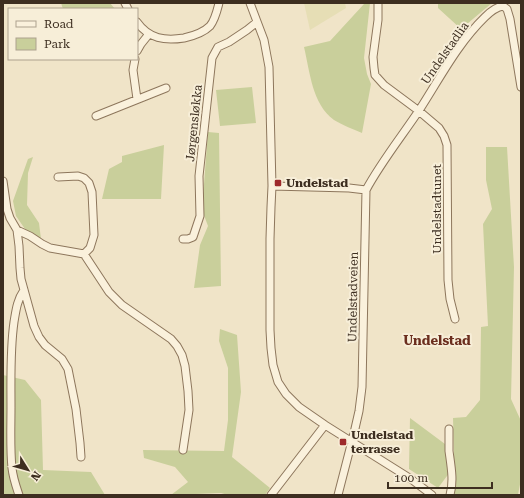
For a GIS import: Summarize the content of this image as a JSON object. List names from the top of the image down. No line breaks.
{"streets":{"street":["Undelstadlia","Jørgensløkka","Undelstadtunet","Undelstadveien"]},"crossings":[["Undelstadlia","Undelstadtunet"],["Undelstadlia","Undelstadveien"]],"districts":["Undelstad"],"places":{"transit":["Undelstad","Undelstad terrasse"]},"legend":["Road","Park"],"scale_bar":"100 m","north":"bottom right"}
